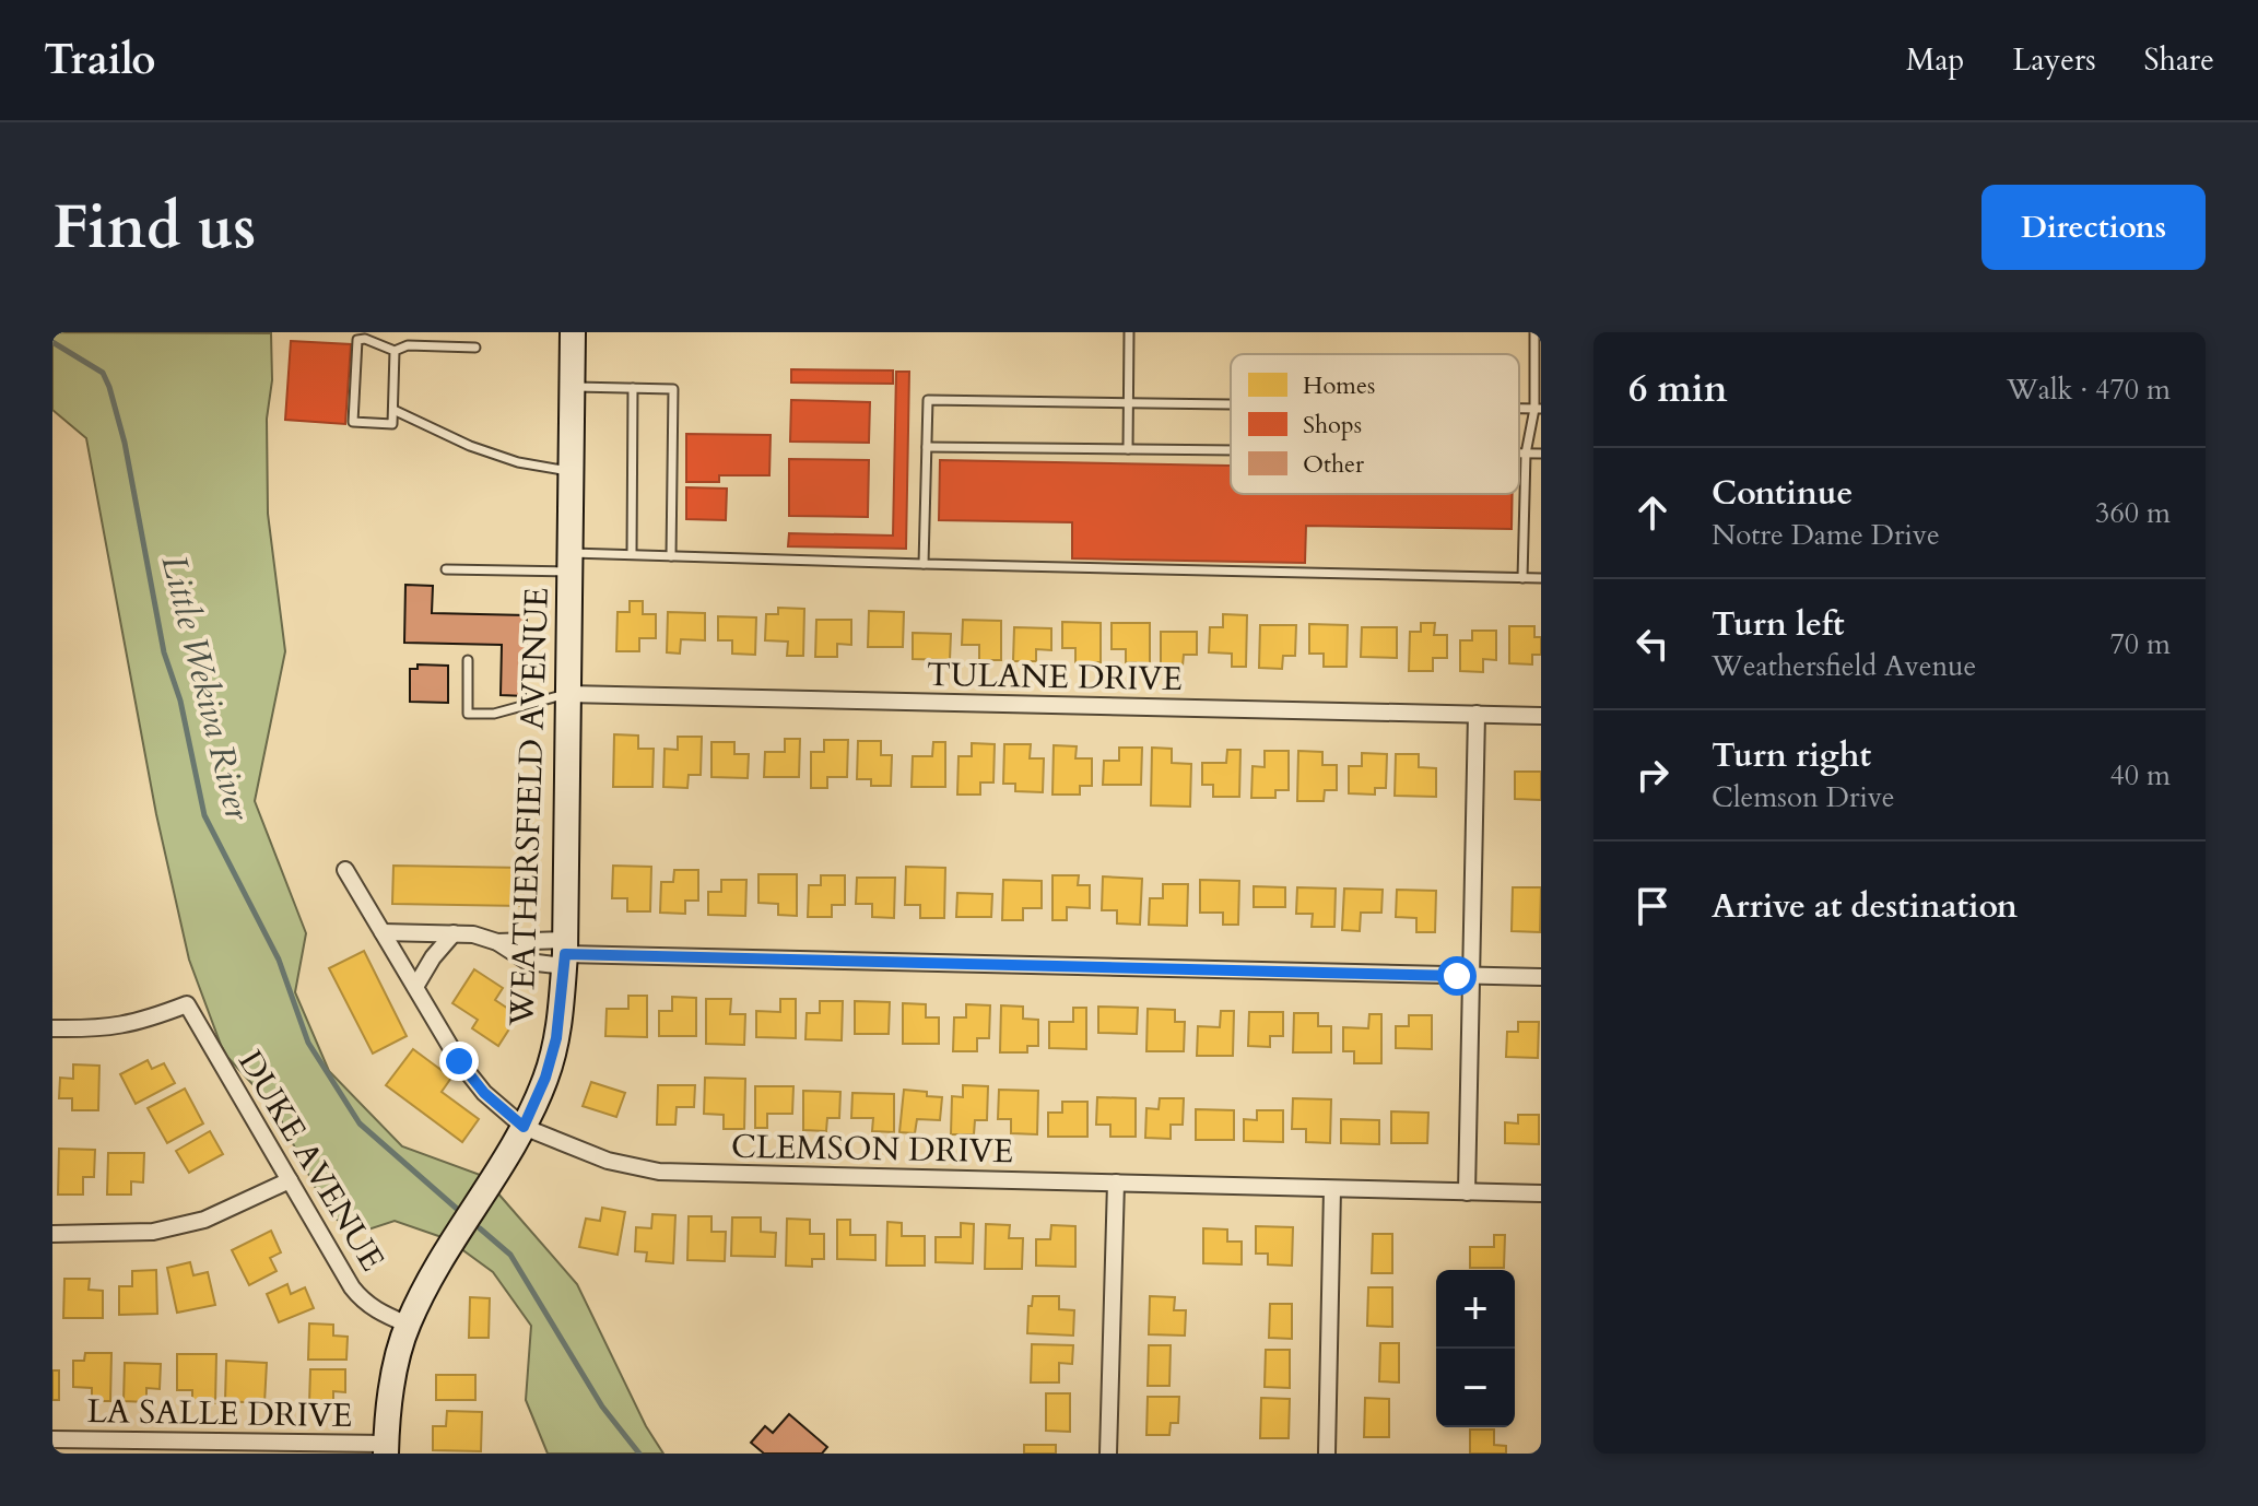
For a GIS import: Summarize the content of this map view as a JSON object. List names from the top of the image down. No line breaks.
{"streets":{"street":["TULANE DRIVE","WEATHERSFIELD AVENUE","CLEMSON DRIVE","DUKE AVENUE","LA SALLE DRIVE"]},"crossings":[["TULANE DRIVE","WEATHERSFIELD AVENUE"],["WEATHERSFIELD AVENUE","CLEMSON DRIVE"],["WEATHERSFIELD AVENUE","DUKE AVENUE"],["WEATHERSFIELD AVENUE","LA SALLE DRIVE"]],"water":["Little Wekiva River"],"legend":["Homes","Shops","Other"],"page":{"header":"Trailo","nav":["Map","Layers","Share"],"buttons":"Directions","title":"Find us","heading":["6 min","Walk · 470 m"],"list":[["Continue","Notre Dame Drive","360 m"],["Turn left","Weathersfield Avenue","70 m"],["Turn right","Clemson Drive","40 m"],"Arrive at destination"],"map_buttons":["+","−"]}}
